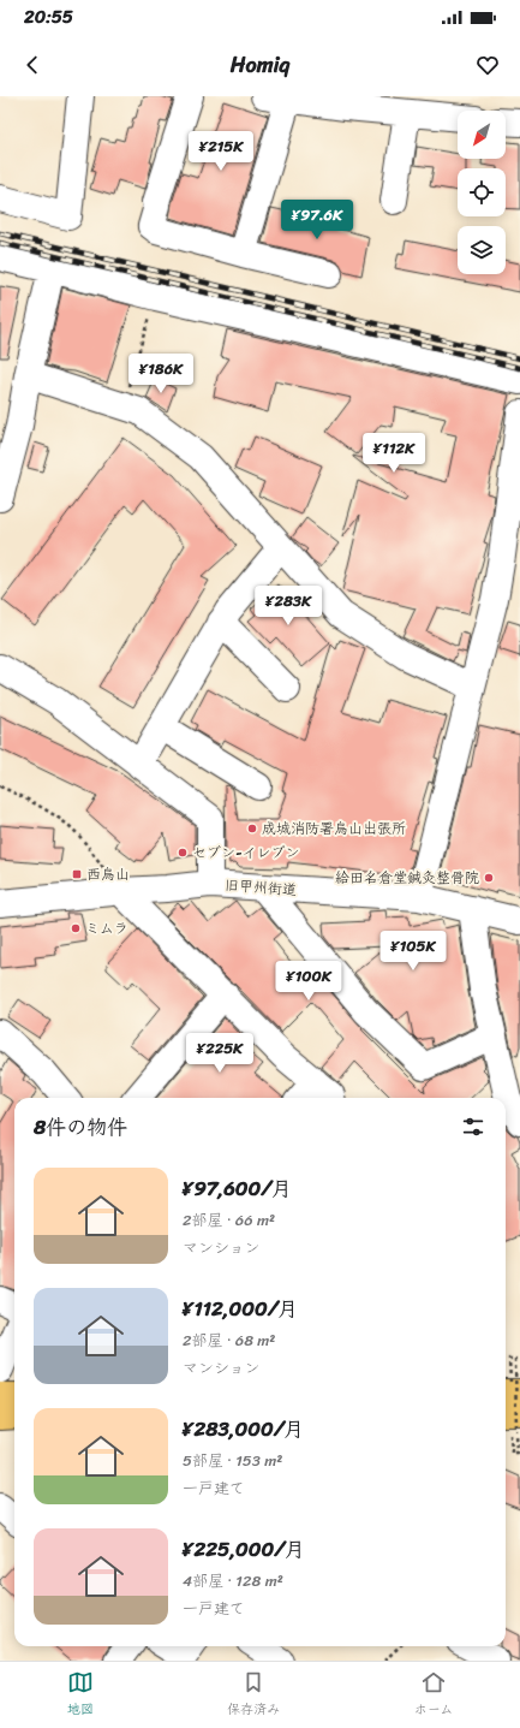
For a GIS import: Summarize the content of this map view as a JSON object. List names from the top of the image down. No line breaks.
{"streets":{"street":["旧甲州街道"]},"places":{"other":["成城消防署烏山出張所","セブン-イレブン","給田名倉堂鍼灸整骨院","ミムラ"],"transit":["西烏山"]},"north":"bottom left","page":{"status":"20:55","header":"Homiq","price":["¥215K","¥97.6K","¥186K","¥112K","¥283K","¥105K","¥100K","¥225K"],"heading":"8件の物件","list":[{"name":"¥97,600/月","note":"2部屋 · 66 m² · マンション"},{"name":"¥112,000/月","note":"2部屋 · 68 m² · マンション"},{"name":"¥283,000/月","note":"5部屋 · 153 m² · 一戸建て"},{"name":"¥225,000/月","note":"4部屋 · 128 m² · 一戸建て"}],"tabs":["地図","保存済み","ホーム"]}}
